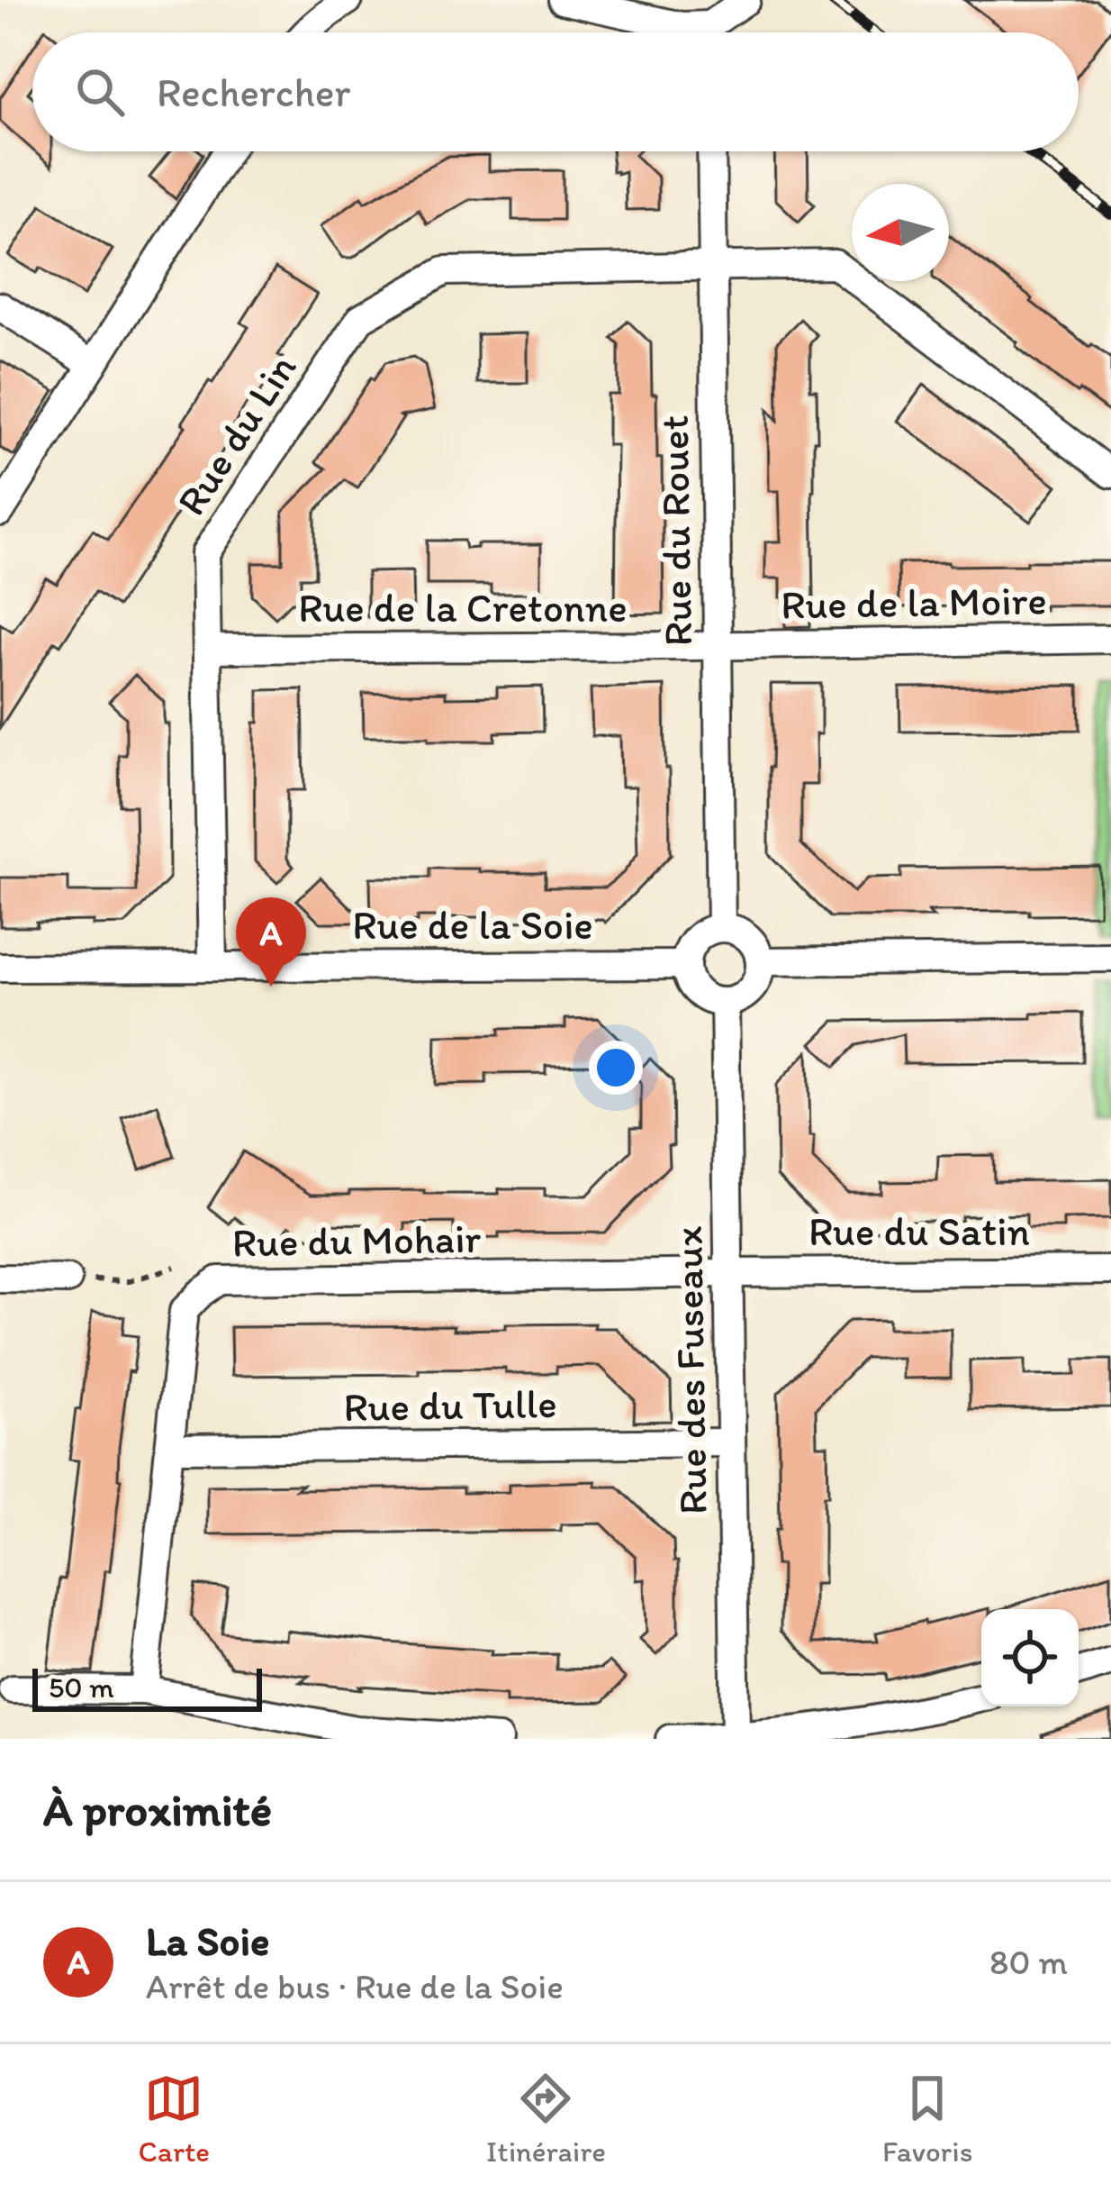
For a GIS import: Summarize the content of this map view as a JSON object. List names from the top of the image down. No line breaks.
{"streets":{"street":["Rue du Lin","Rue du Rouet","Rue de la Moire","Rue de la Cretonne","Rue de la Soie","Rue du Satin","Rue du Mohair","Rue des Fuseaux","Rue du Tulle"]},"crossings":[["Rue du Lin","Rue du Rouet"],["Rue du Lin","Rue de la Cretonne"],["Rue du Lin","Rue de la Soie"],["Rue du Rouet","Rue de la Moire"],["Rue du Rouet","Rue de la Cretonne"],["Rue du Rouet","Rue de la Soie"],["Rue du Rouet","Rue des Fuseaux"],["Rue de la Moire","Rue de la Cretonne"],["Rue de la Soie","Rue des Fuseaux"],["Rue du Satin","Rue du Mohair"],["Rue du Satin","Rue des Fuseaux"],["Rue du Mohair","Rue des Fuseaux"],["Rue du Mohair","Rue du Tulle"],["Rue des Fuseaux","Rue du Tulle"]],"scale_bar":"50 m","north":"left","page":{"search":"Rechercher","pins":"A","scale":"50 m","heading":"À proximité","list":[{"mark":"A","name":"La Soie","note":"Arrêt de bus · Rue de la Soie","value":"80 m"}],"nav":["Carte","Itinéraire","Favoris"]}}
